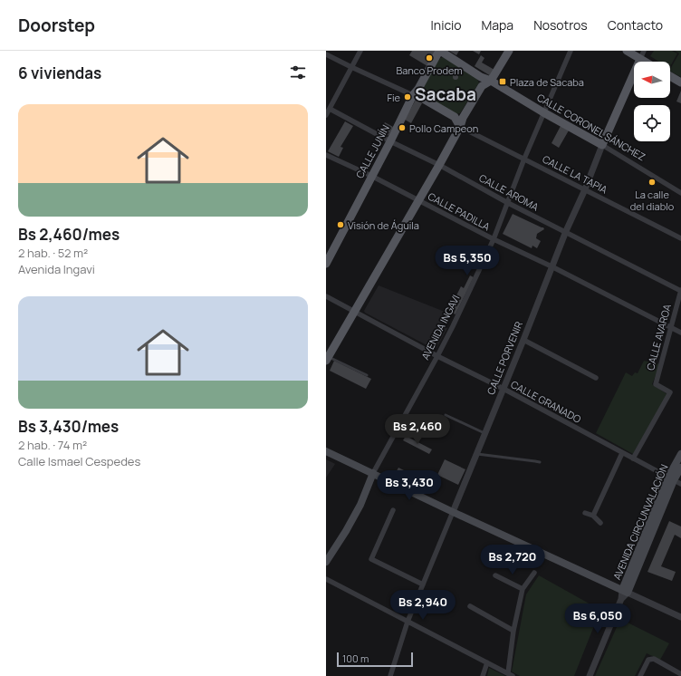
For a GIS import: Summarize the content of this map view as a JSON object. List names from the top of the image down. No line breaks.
{"streets":{"main road":["CALLE CORONEL SÁNCHEZ","CALLE JUNÍN","AVENIDA INGAVI","CALLE PORVENIR","AVENIDA CIRCUNVALACIÓN"],"street":["CALLE LA TAPIA","CALLE AROMA","CALLE PADILLA","CALLE AVAROA","CALLE GRANADO"]},"crossings":[["CALLE CORONEL SÁNCHEZ","CALLE JUNÍN"],["CALLE CORONEL SÁNCHEZ","AVENIDA INGAVI"],["CALLE CORONEL SÁNCHEZ","CALLE PORVENIR"],["CALLE JUNÍN","CALLE AROMA"],["CALLE JUNÍN","CALLE PADILLA"],["CALLE LA TAPIA","AVENIDA INGAVI"],["CALLE LA TAPIA","CALLE PORVENIR"],["CALLE AROMA","AVENIDA INGAVI"],["CALLE AROMA","CALLE AVAROA"],["CALLE AROMA","CALLE PORVENIR"],["CALLE PADILLA","AVENIDA INGAVI"],["CALLE PADILLA","CALLE AVAROA"],["CALLE PADILLA","CALLE PORVENIR"],["AVENIDA INGAVI","CALLE GRANADO"],["CALLE AVAROA","CALLE GRANADO"],["CALLE PORVENIR","CALLE GRANADO"],["CALLE GRANADO","AVENIDA CIRCUNVALACIÓN"]],"districts":["Sacaba"],"places":{"other":["Banco Prodem","Fie","Pollo Campeon","La calle del diablo","Visión de Águila"],"transit":["Plaza de Sacaba"]},"scale_bar":"100 m","north":"left","page":{"header":"Doorstep","nav":["Inicio","Mapa","Nosotros","Contacto"],"heading":"6 viviendas","list":[{"name":"Bs 2,460/mes","note":"2 hab. · 52 m² · Avenida Ingavi"},{"name":"Bs 3,430/mes","note":"2 hab. · 74 m² · Calle Ismael Cespedes"}],"price":["Bs 5,350","Bs 2,460","Bs 3,430","Bs 2,720","Bs 2,940","Bs 6,050"],"scale":"100 m"}}
